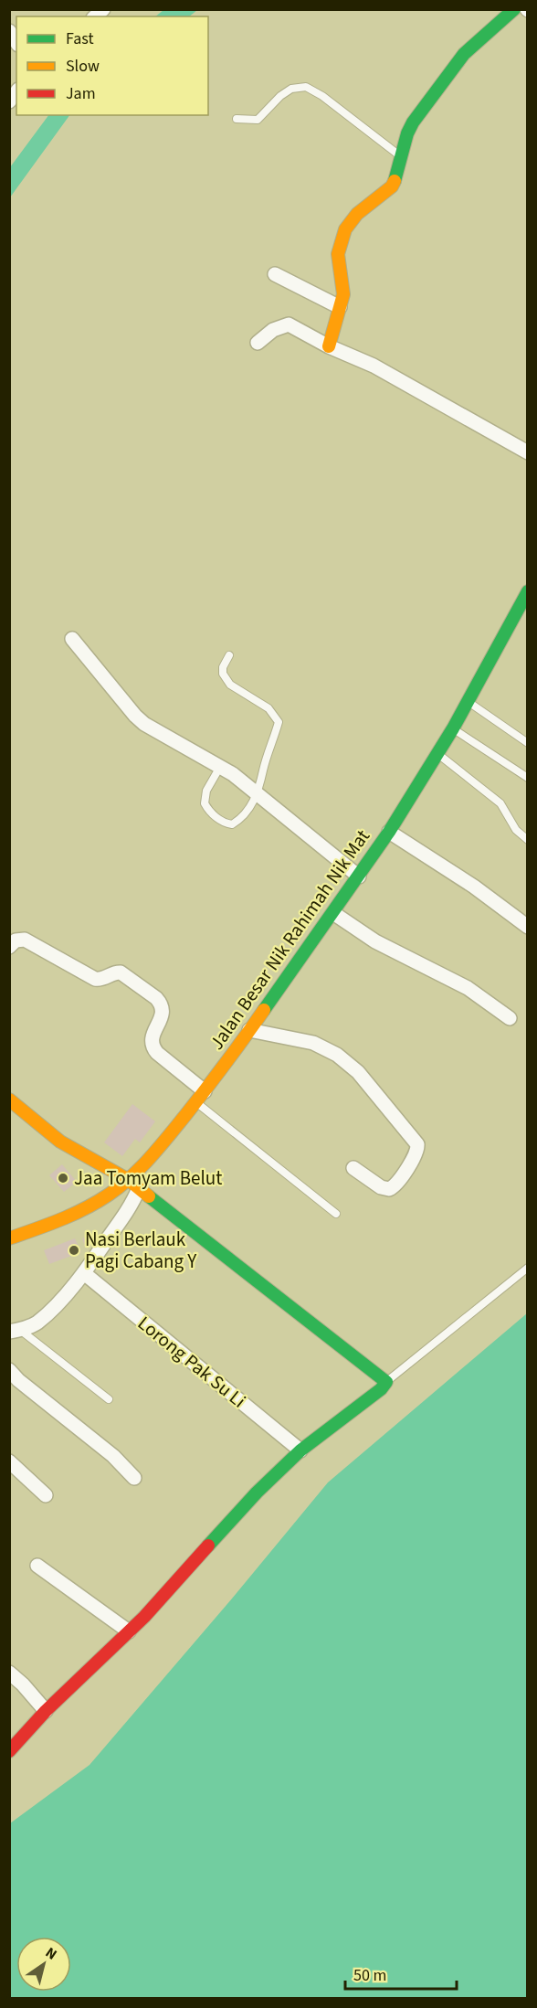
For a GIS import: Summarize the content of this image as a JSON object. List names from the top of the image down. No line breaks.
{"streets":{"street":["Jalan Besar Nik Rahimah Nik Mat","Lorong Pak Su Li"]},"places":["Jaa Tomyam Belut","Nasi Berlauk Pagi Cabang Y"],"legend":["Fast","Slow","Jam"],"scale_bar":"50 m","north":"top right"}
